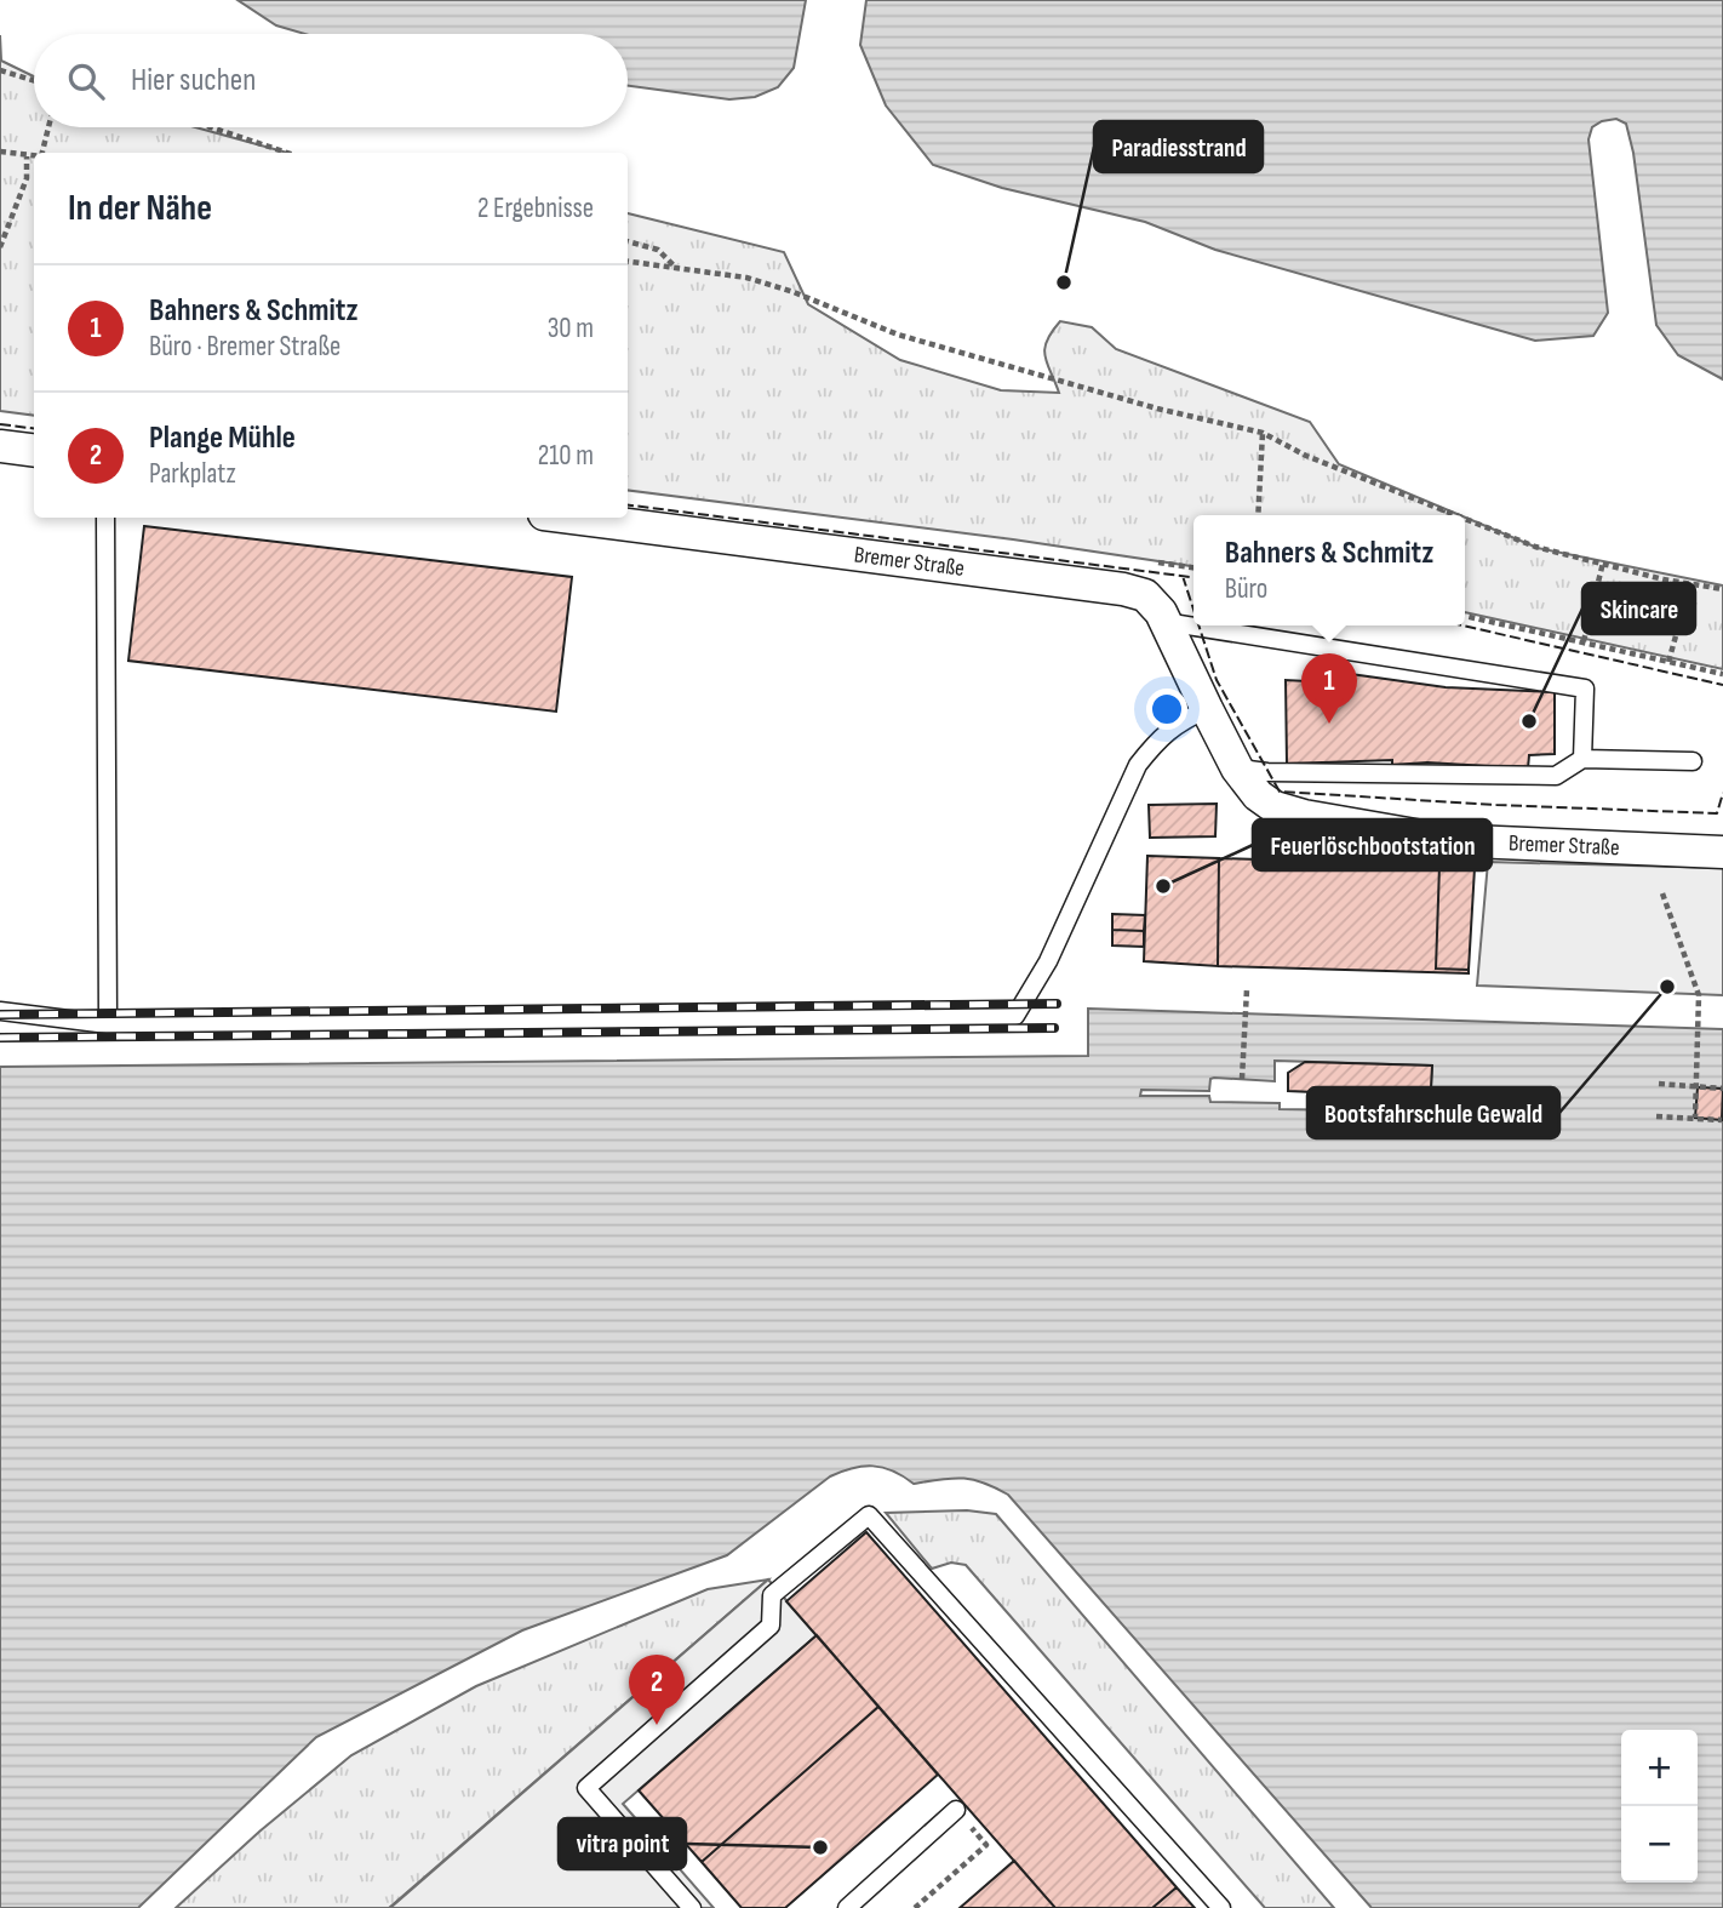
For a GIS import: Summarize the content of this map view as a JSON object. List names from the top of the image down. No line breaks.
{"streets":{"street":["Bremer Straße"]},"places":["Paradiesstrand","Skincare","Feuerlöschbootstation","Bootsfahrschule Gewald","vitra point"],"page":{"search":"Hier suchen","heading":["In der Nähe","2 Ergebnisse"],"list":[{"mark":"1","name":"Bahners & Schmitz","note":"Büro · Bremer Straße","value":"30 m"},{"mark":"2","name":"Plange Mühle","note":"Parkplatz","value":"210 m"}],"popup":["Bahners & Schmitz","Büro"],"pins":["1","2"],"map_buttons":["+","−"]}}
